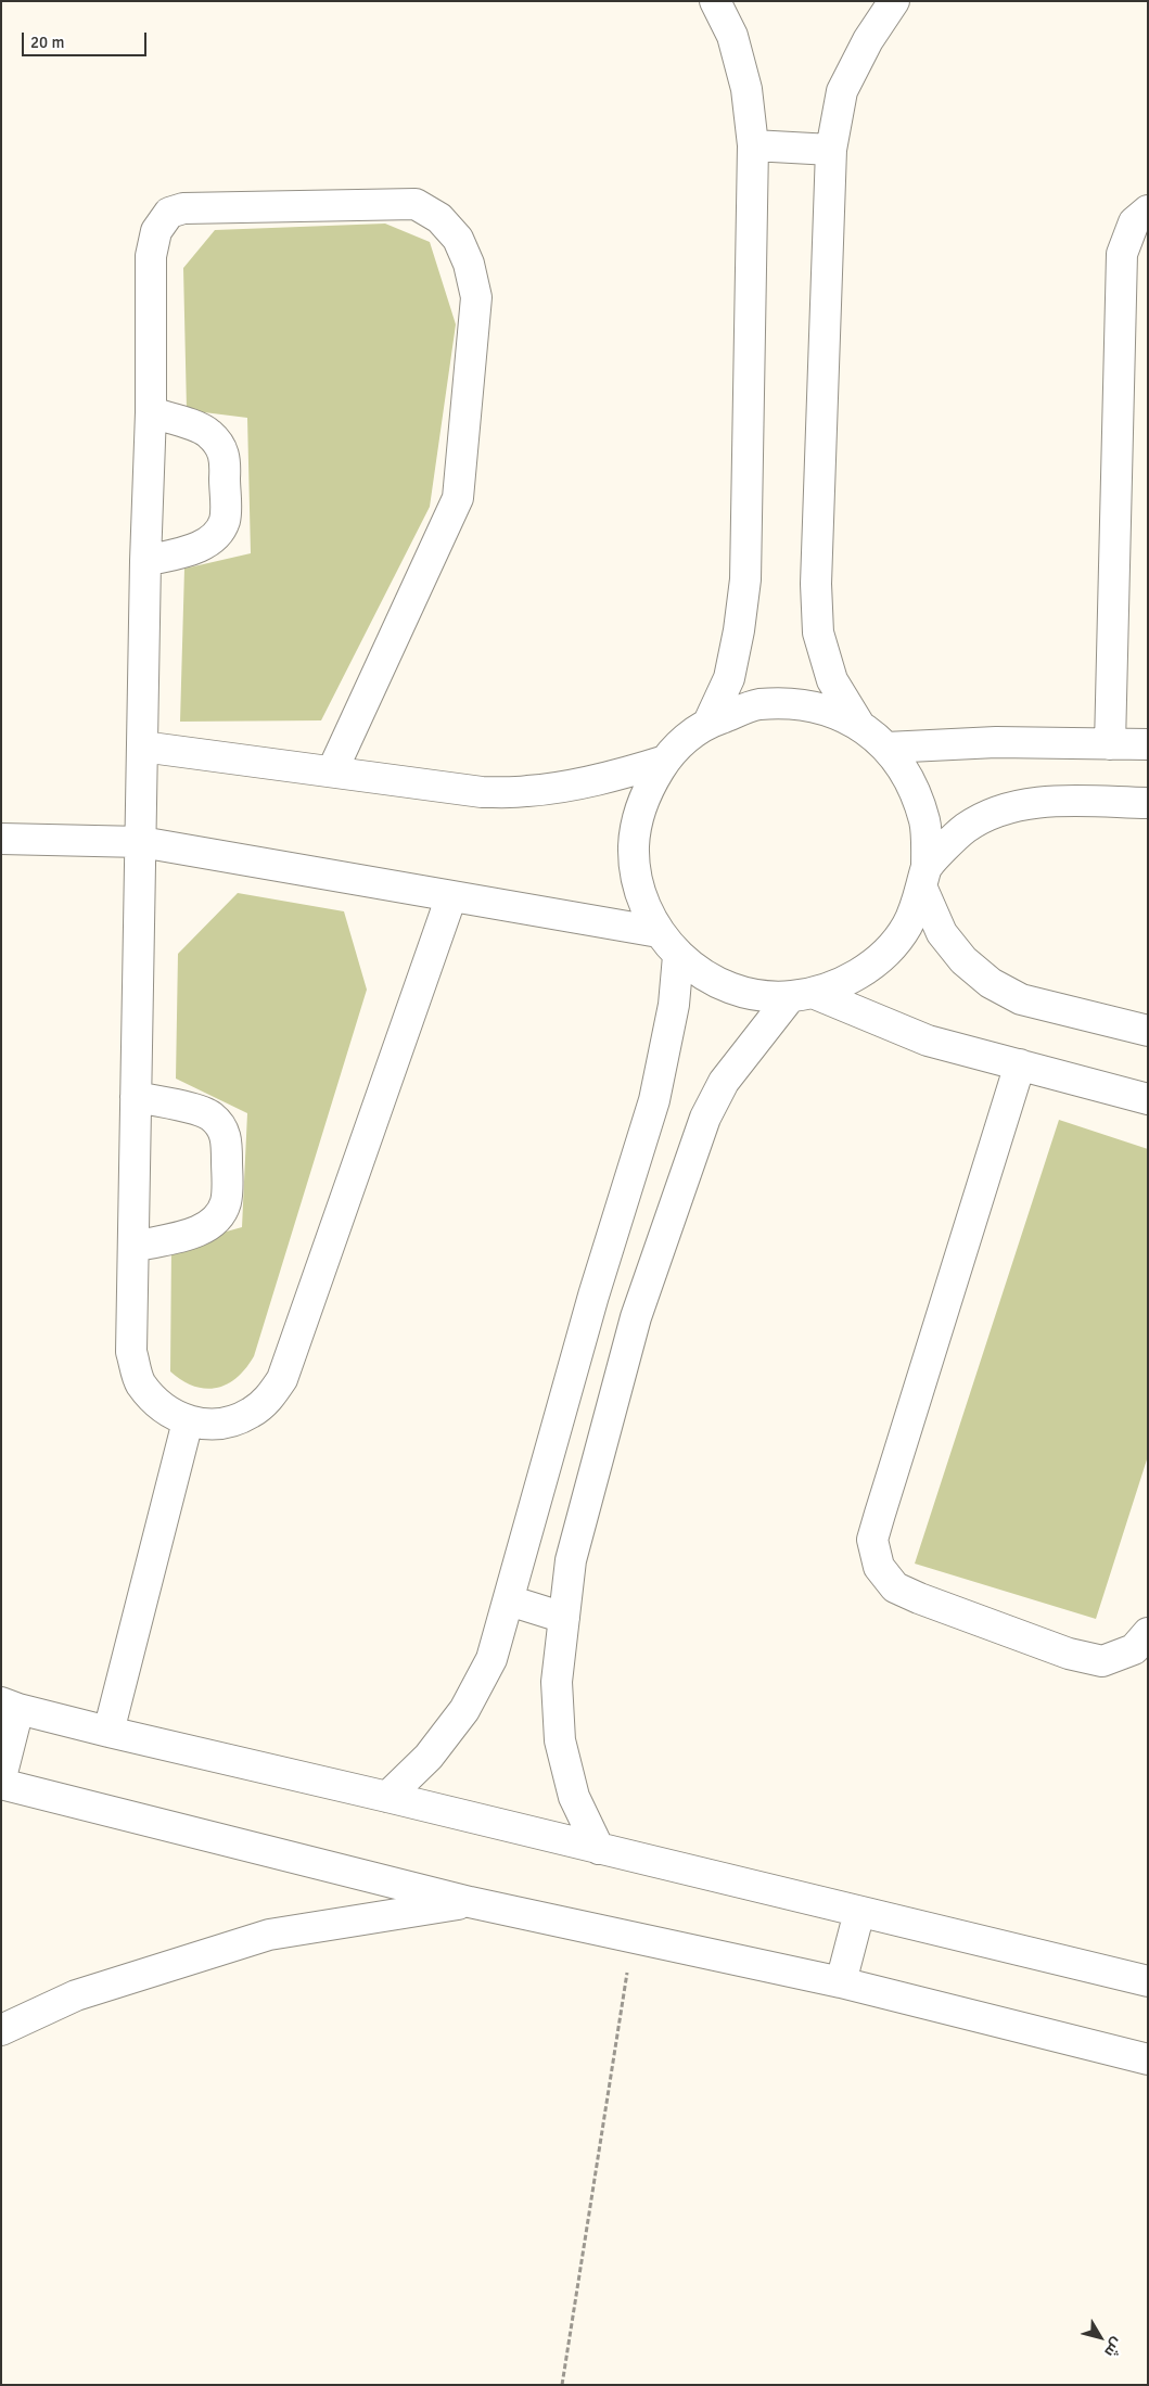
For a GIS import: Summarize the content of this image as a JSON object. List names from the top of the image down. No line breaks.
{"scale_bar":"20 m","north":"bottom right"}
